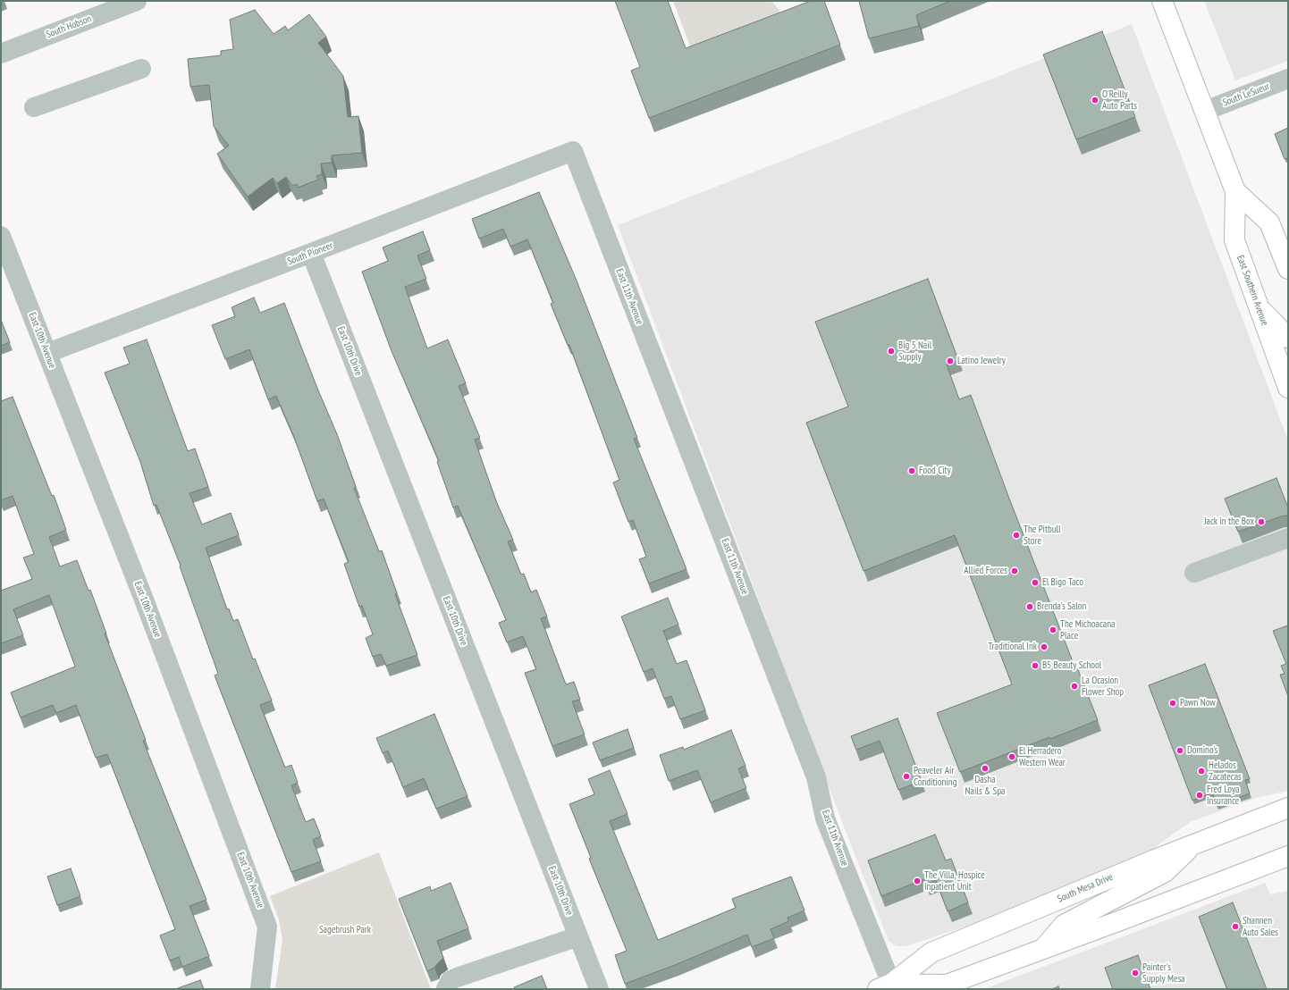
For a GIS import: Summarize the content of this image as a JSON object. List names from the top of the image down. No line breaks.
{"streets":{"main road":["East Southern Avenue","South Mesa Drive"],"street":["South Hobson","South LeSueur","South Pioneer","East 11th Avenue","East 10th Avenue","East 10th Drive"]},"crossings":[["South LeSueur","East Southern Avenue"],["South Pioneer","East 11th Avenue"],["South Pioneer","East 10th Avenue"],["South Pioneer","East 10th Drive"],["East 11th Avenue","South Mesa Drive"]],"parks":["Sagebrush Park"],"places":["O'Reilly Auto Parts","Big 5 Nail Supply","Latino Jewelry","Food City","Jack in the Box","The Pitbull Store","Allied Forces","El Bigo Taco","Brenda's Salon","The Michoacana Place","Traditional Ink","B5 Beauty School","La Ocasion Flower Shop","Pawn Now","Domino's","El Herradero Western Wear","Dasha Nails & Spa","Helados Zacatecas","Peaveler Air Conditioning","Fred Loya Insurance","The Villa, Hospice Inpatient Unit","Shannen Auto Sales","Painter's Supply Mesa"]}
